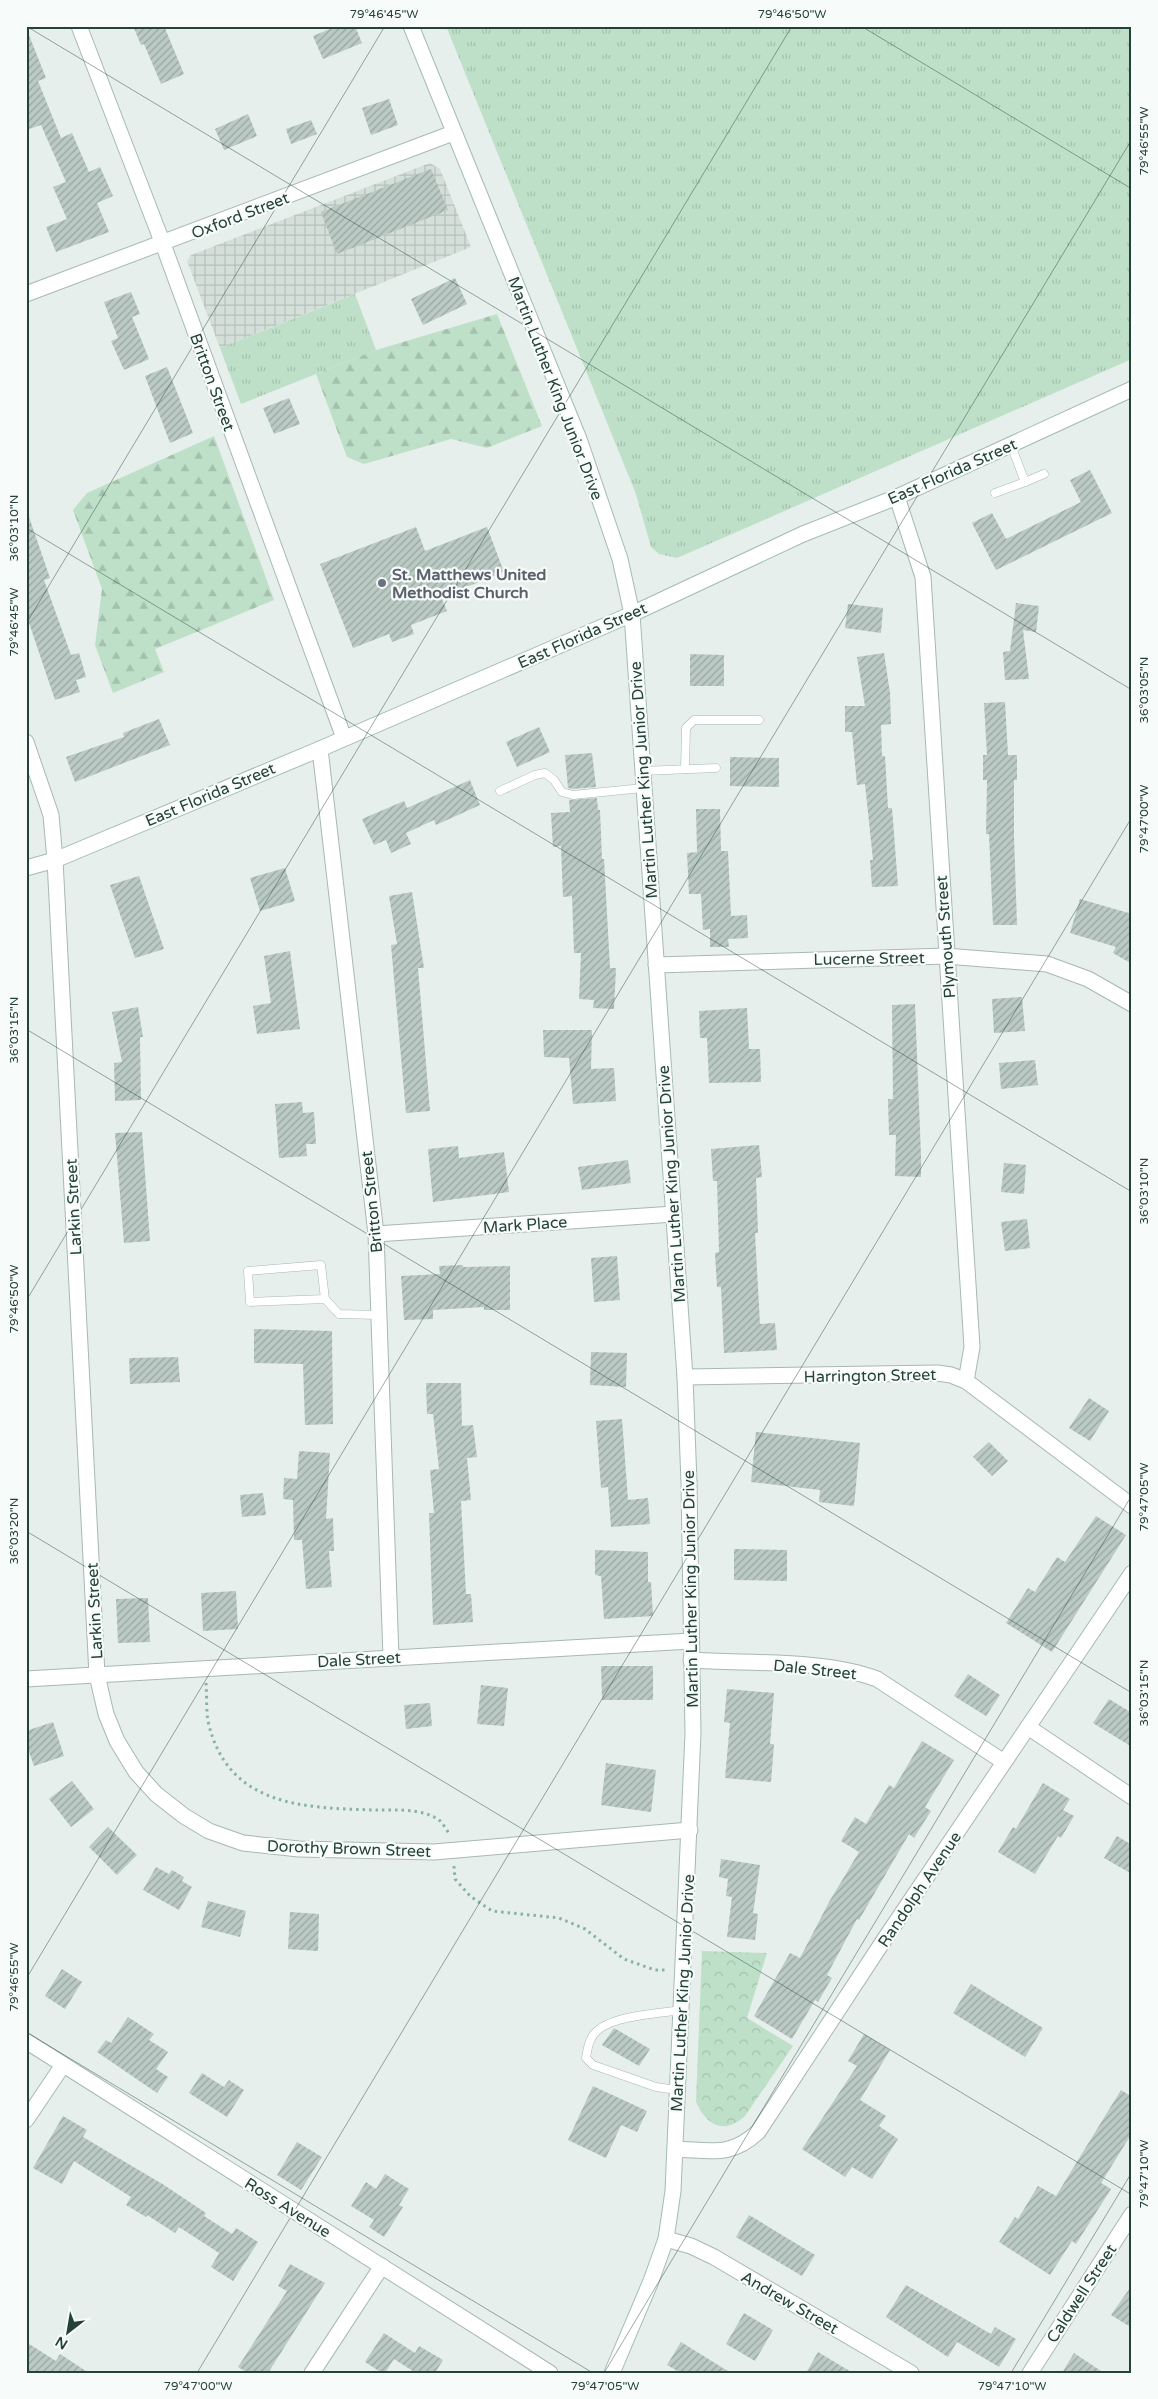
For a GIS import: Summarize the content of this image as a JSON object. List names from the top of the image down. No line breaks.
{"streets":{"street":["Oxford Street","Britton Street","Martin Luther King Junior Drive","East Florida Street","Plymouth Street","Lucerne Street","Larkin Street","Mark Place","Harrington Street","Dale Street","Dorothy Brown Street","Randolph Avenue","Ross Avenue","Caldwell Street","Andrew Street"]},"crossings":[["Oxford Street","Britton Street"],["Oxford Street","Martin Luther King Junior Drive"],["Britton Street","East Florida Street"],["Britton Street","Mark Place"],["Britton Street","Dale Street"],["Martin Luther King Junior Drive","East Florida Street"],["Martin Luther King Junior Drive","Lucerne Street"],["Martin Luther King Junior Drive","Mark Place"],["Martin Luther King Junior Drive","Harrington Street"],["Martin Luther King Junior Drive","Dale Street"],["Martin Luther King Junior Drive","Dorothy Brown Street"],["Martin Luther King Junior Drive","Randolph Avenue"],["Martin Luther King Junior Drive","Andrew Street"],["East Florida Street","Plymouth Street"],["East Florida Street","Larkin Street"],["Plymouth Street","Lucerne Street"],["Plymouth Street","Harrington Street"],["Larkin Street","Dale Street"],["Larkin Street","Dorothy Brown Street"],["Dale Street","Dorothy Brown Street"],["Dale Street","Randolph Avenue"]],"places":["St. Matthews United Methodist Church"],"north":"bottom left","coordinates":["79°46'45\"W","79°46'50\"W","79°46'55\"W","36°03'10\"N","36°03'05\"N","79°47'00\"W","36°03'15\"N","79°47'05\"W","36°03'20\"N","79°47'10\"W"]}
